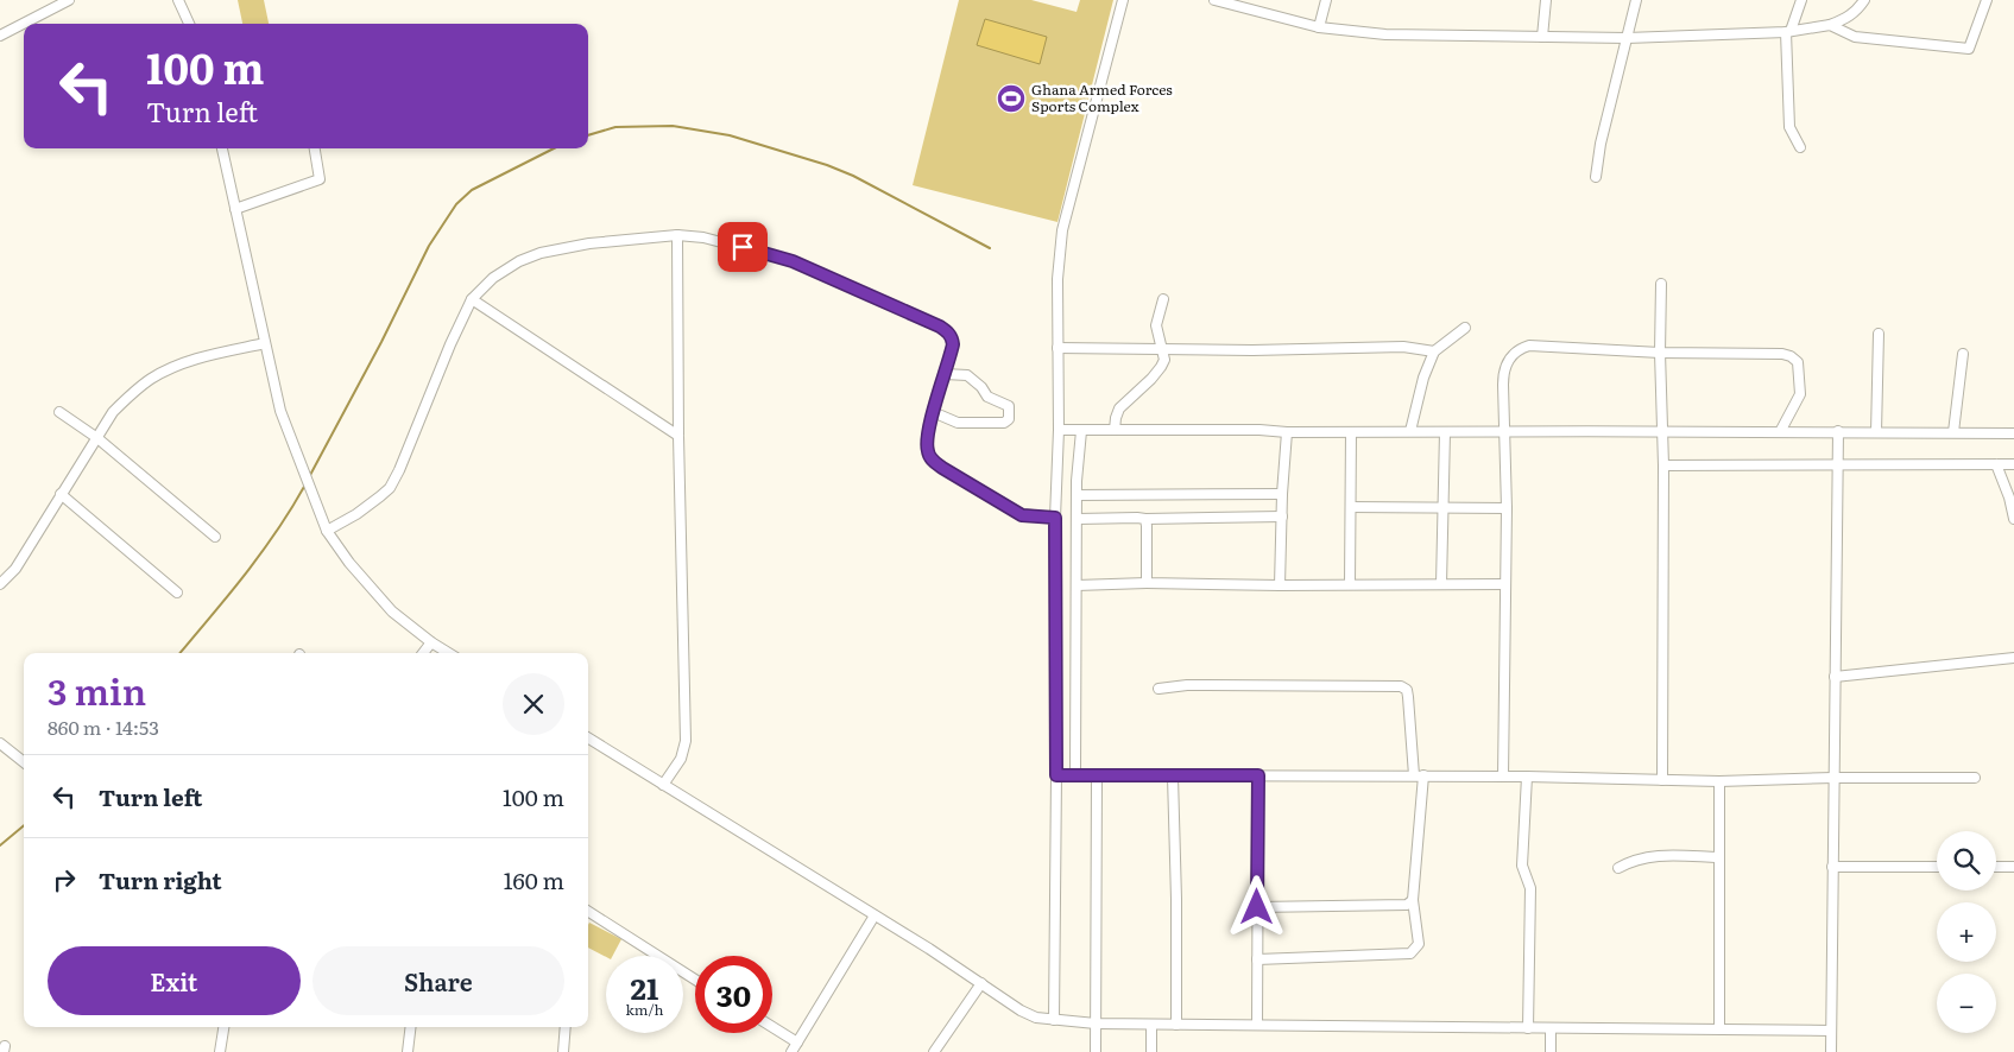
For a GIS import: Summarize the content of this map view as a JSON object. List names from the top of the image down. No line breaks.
{"places":{"sports":["Ghana Armed Forces Sports Complex"]},"page":{"turn":["100 m","Turn left"],"heading":["3 min","860 m · 14:53"],"list":[{"name":"Turn left","value":"100 m"},{"name":"Turn right","value":"160 m"}],"map_buttons":["+","−"],"buttons":["Exit","Share"],"speed":"21 km/h","limit":"30"}}
